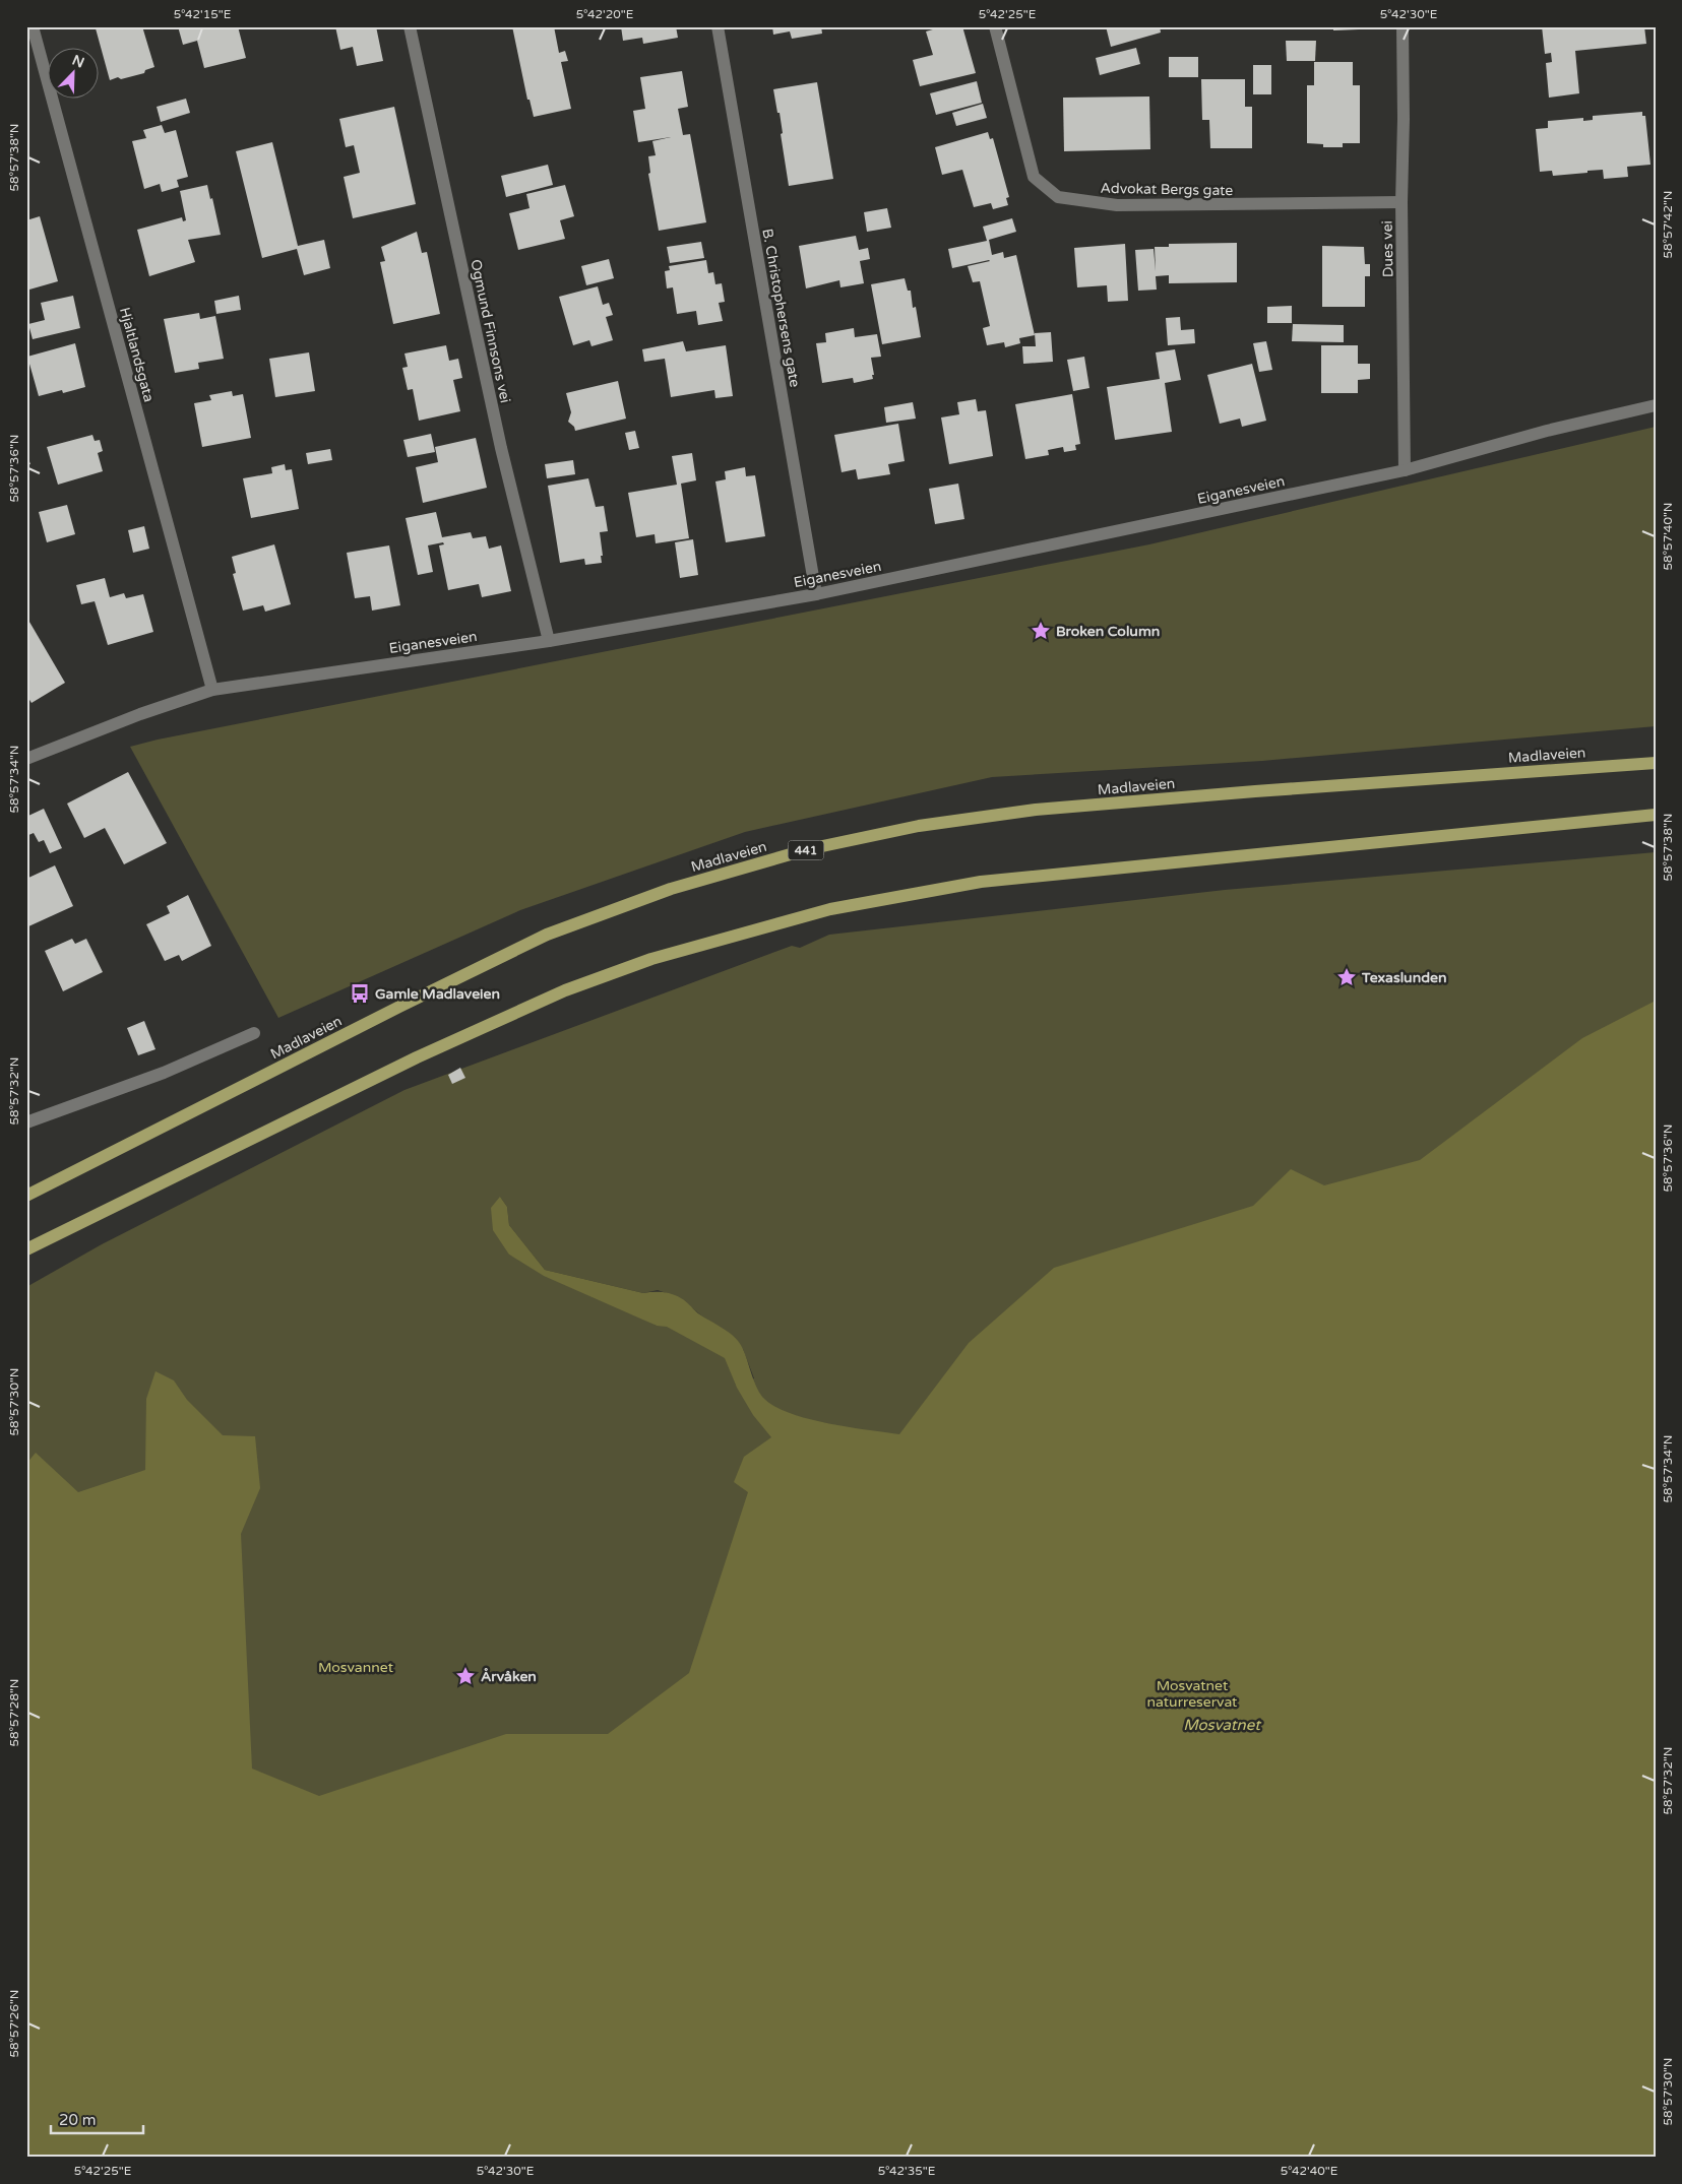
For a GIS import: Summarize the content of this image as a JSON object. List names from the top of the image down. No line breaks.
{"streets":{"main road":["Madlaveien","441"],"street":["Advokat Bergs gate","Dues vei","B. Christophersens gate","Ogmund Finnsons vei","Hjaltlandsgata","Eiganesveien"]},"crossings":[["Advokat Bergs gate","Dues vei"],["Dues vei","Eiganesveien"],["B. Christophersens gate","Eiganesveien"],["Ogmund Finnsons vei","Eiganesveien"],["Hjaltlandsgata","Eiganesveien"]],"water":["Mosvatnet"],"parks":["Mosvannet","Mosvatnet naturreservat"],"places":{"place":["Broken Column","Texaslunden","Årvåken"],"bus stop":["Gamle Madlaveien"]},"scale_bar":"20 m","north":"top right","coordinates":["5°42'15\"E","5°42'20\"E","5°42'25\"E","5°42'30\"E","58°57'38\"N","58°57'42\"N","58°57'36\"N","58°57'40\"N","58°57'34\"N","58°57'32\"N","58°57'30\"N","58°57'28\"N","58°57'26\"N","5°42'35\"E","5°42'40\"E"]}
